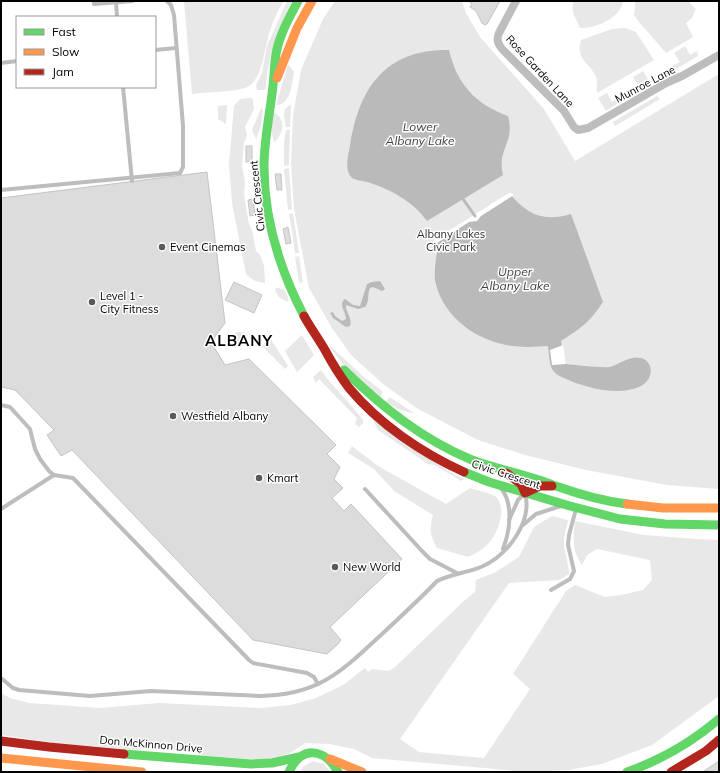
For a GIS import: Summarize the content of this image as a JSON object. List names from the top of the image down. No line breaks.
{"streets":{"street":["Rose Garden Lane","Munroe Lane","Civic Crescent","Don McKinnon Drive"]},"crossings":[["Rose Garden Lane","Munroe Lane"]],"districts":["ALBANY"],"water":["Lower Albany Lake","Upper Albany Lake"],"parks":["Albany Lakes Civic Park"],"places":["Event Cinemas","Level 1 - City Fitness","Westfield Albany","Kmart","New World"],"legend":["Fast","Slow","Jam"]}
